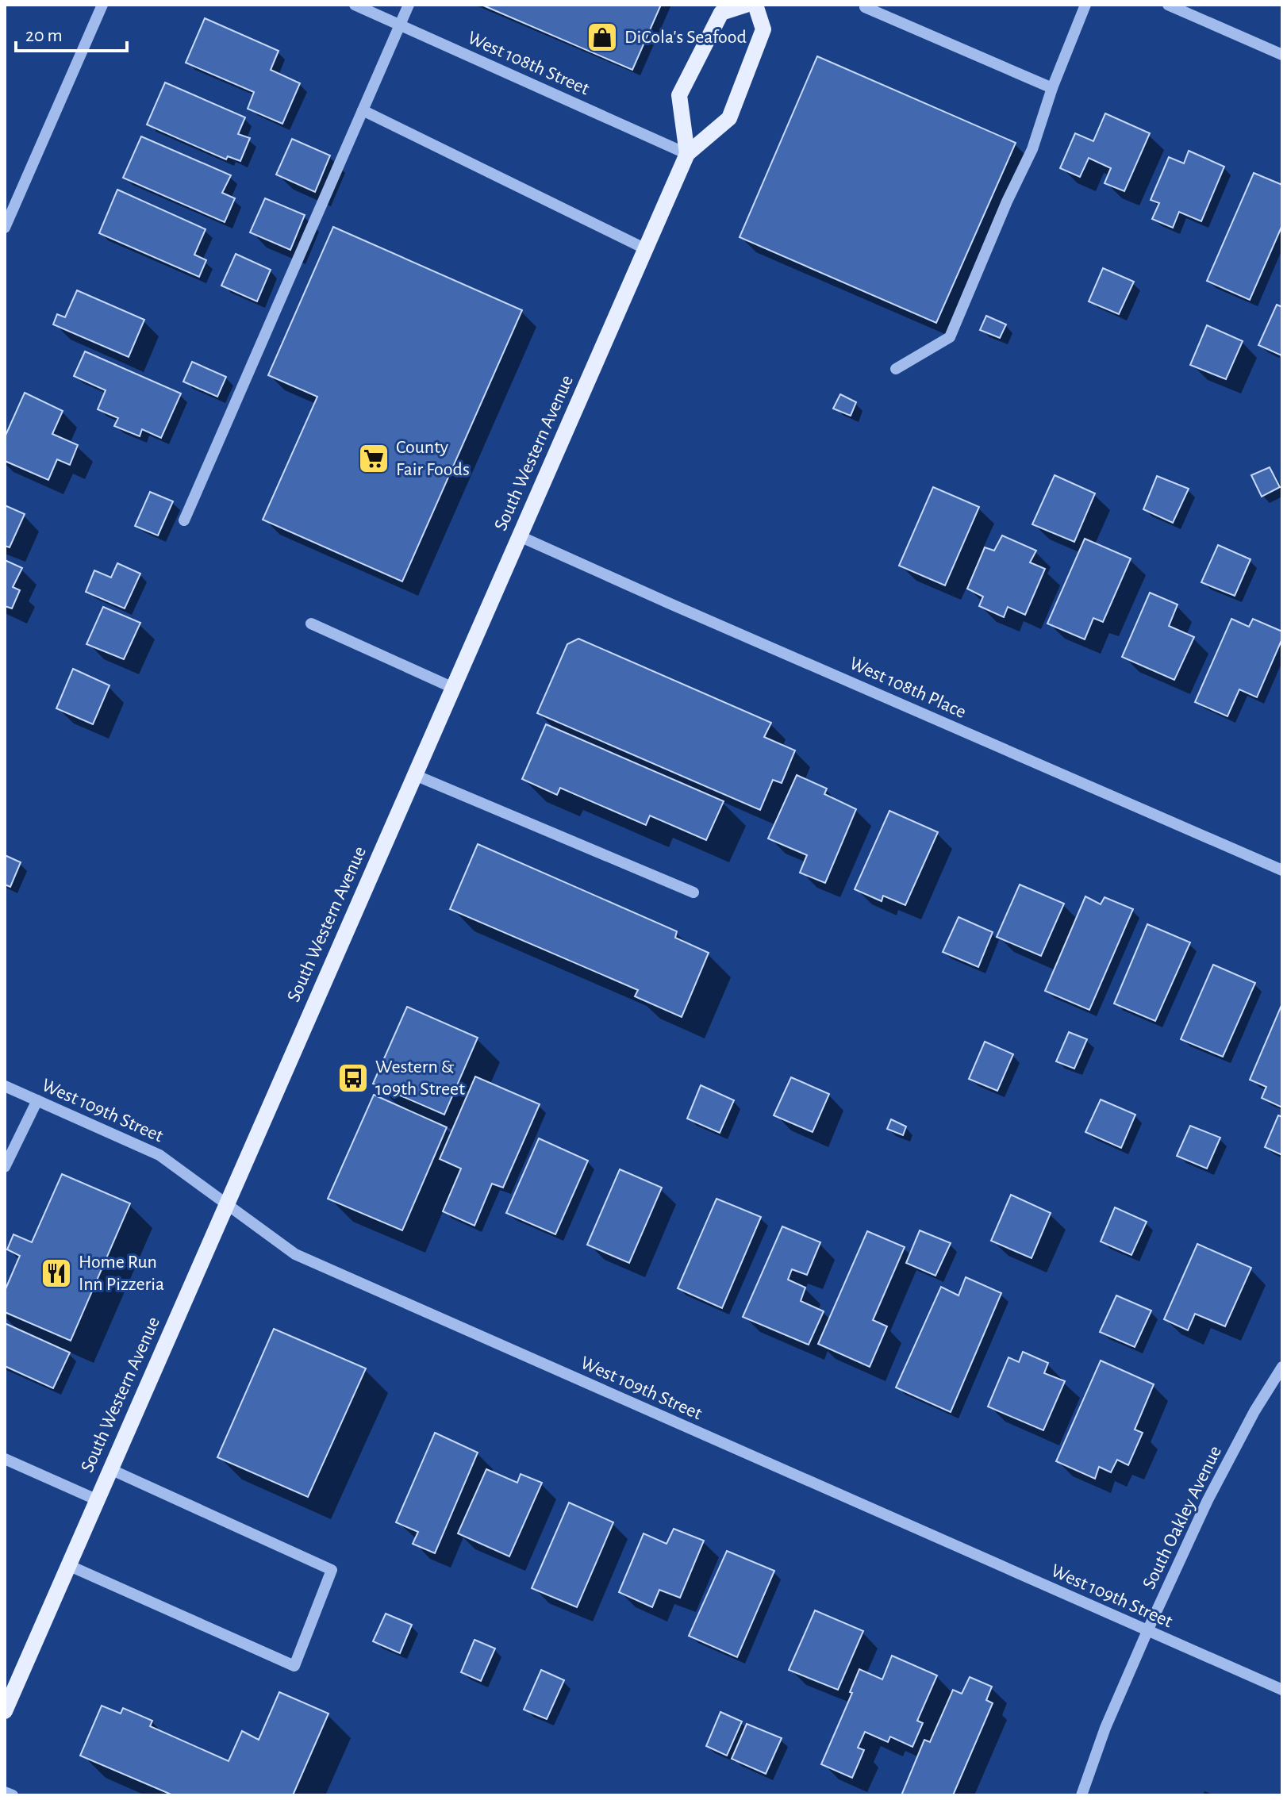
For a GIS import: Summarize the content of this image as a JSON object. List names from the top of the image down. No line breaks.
{"streets":{"main road":["South Western Avenue"],"street":["West 108th Street","West 108th Place","West 109th Street","South Oakley Avenue"]},"crossings":[["West 108th Street","South Western Avenue"],["South Western Avenue","West 108th Place"],["South Western Avenue","West 109th Street"],["West 109th Street","South Oakley Avenue"]],"places":{"shop":["DiCola's Seafood"],"supermarket":["County Fair Foods"],"bus stop":["Western & 109th Street"],"restaurant":["Home Run Inn Pizzeria"]},"scale_bar":"20 m"}
